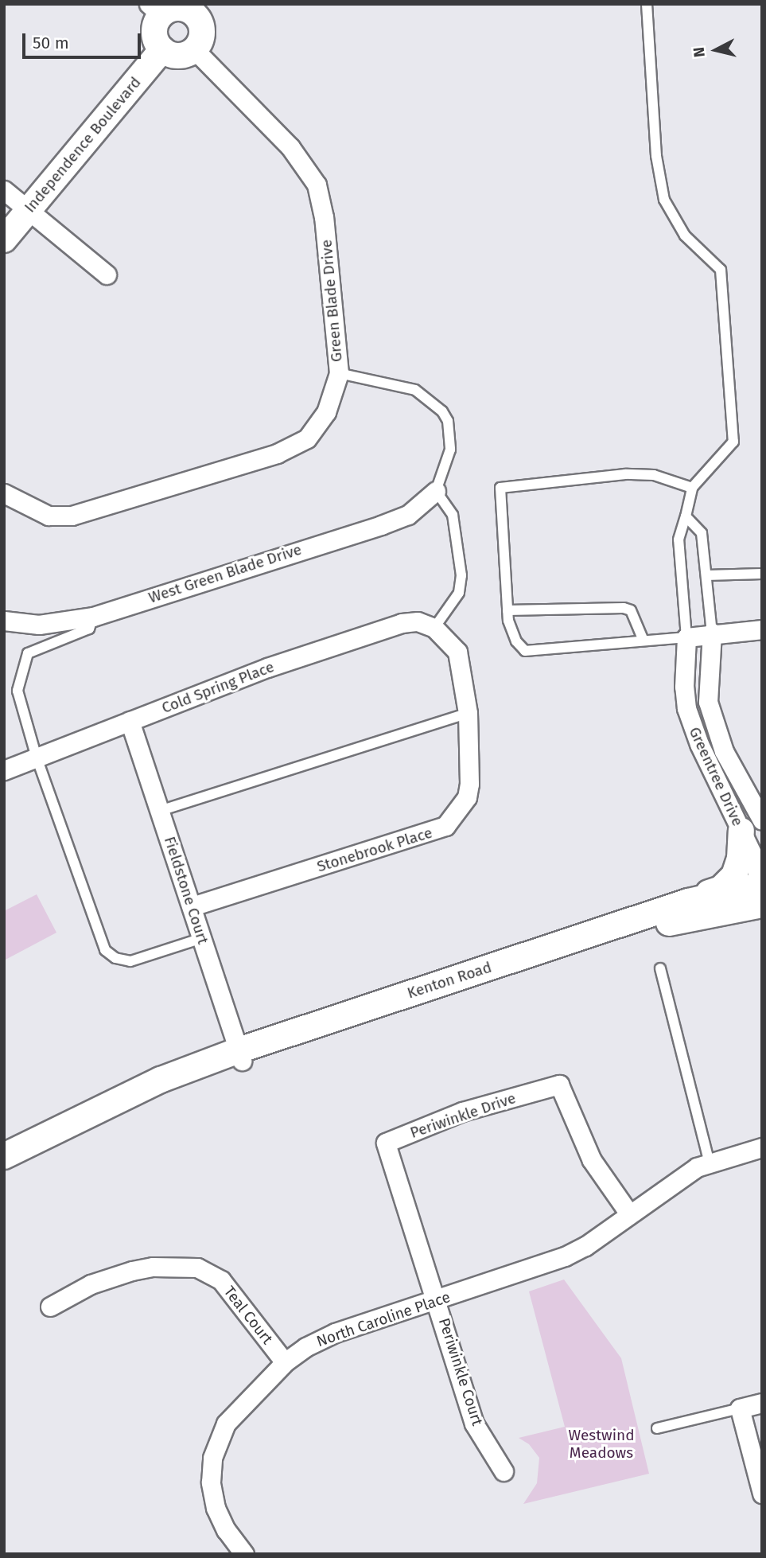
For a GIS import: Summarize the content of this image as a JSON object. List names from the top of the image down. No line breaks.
{"streets":{"main road":["Independence Boulevard","Kenton Road"],"street":["Green Blade Drive","West Green Blade Drive","Cold Spring Place","Greentree Drive","Stonebrook Place","Fieldstone Court","Periwinkle Drive","Teal Court","North Caroline Place","Periwinkle Court"]},"crossings":[["Independence Boulevard","Green Blade Drive"],["Cold Spring Place","Stonebrook Place"],["Cold Spring Place","Fieldstone Court"],["Greentree Drive","Kenton Road"],["Stonebrook Place","Fieldstone Court"],["Fieldstone Court","Kenton Road"],["Periwinkle Drive","North Caroline Place"],["Periwinkle Drive","Periwinkle Court"],["Teal Court","North Caroline Place"],["North Caroline Place","Periwinkle Court"]],"parks":["Westwind Meadows"],"scale_bar":"50 m","north":"left"}
